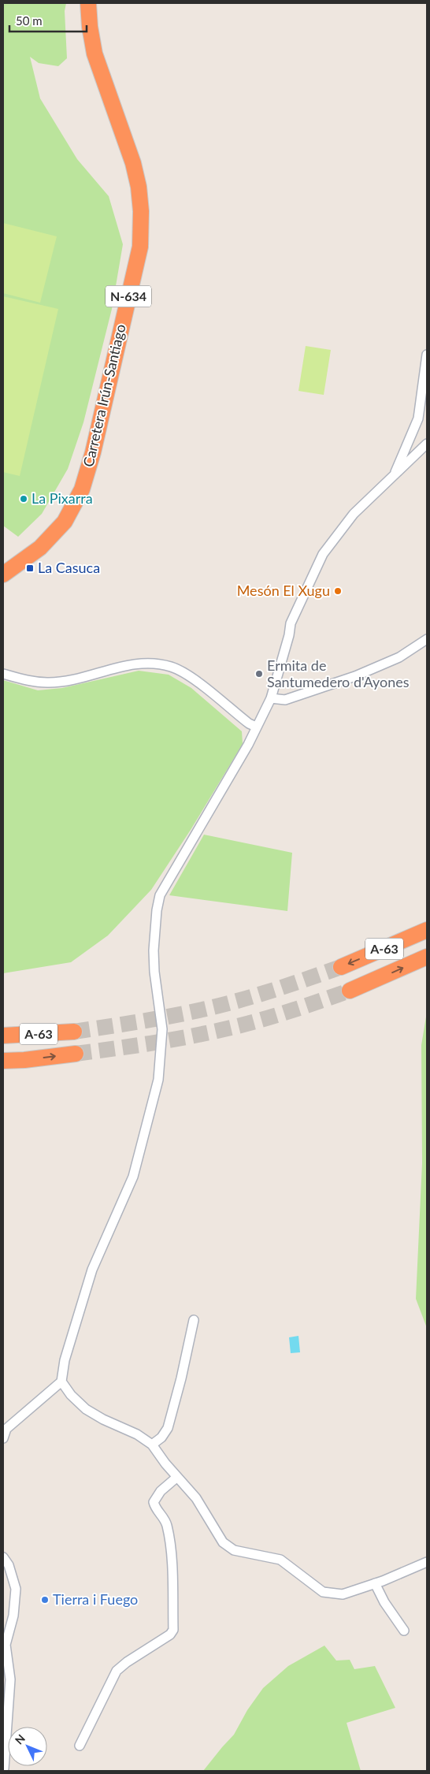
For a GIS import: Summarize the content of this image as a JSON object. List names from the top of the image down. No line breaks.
{"streets":{"highway":["N-634","Carretera Irún-Santiago","A-63"]},"places":{"other":["La Pixarra","Mesón El Xugu","Ermita de Santumedero d'Ayones","Tierra i Fuego"],"transit":["La Casuca"]},"scale_bar":"50 m","north":"top left"}
